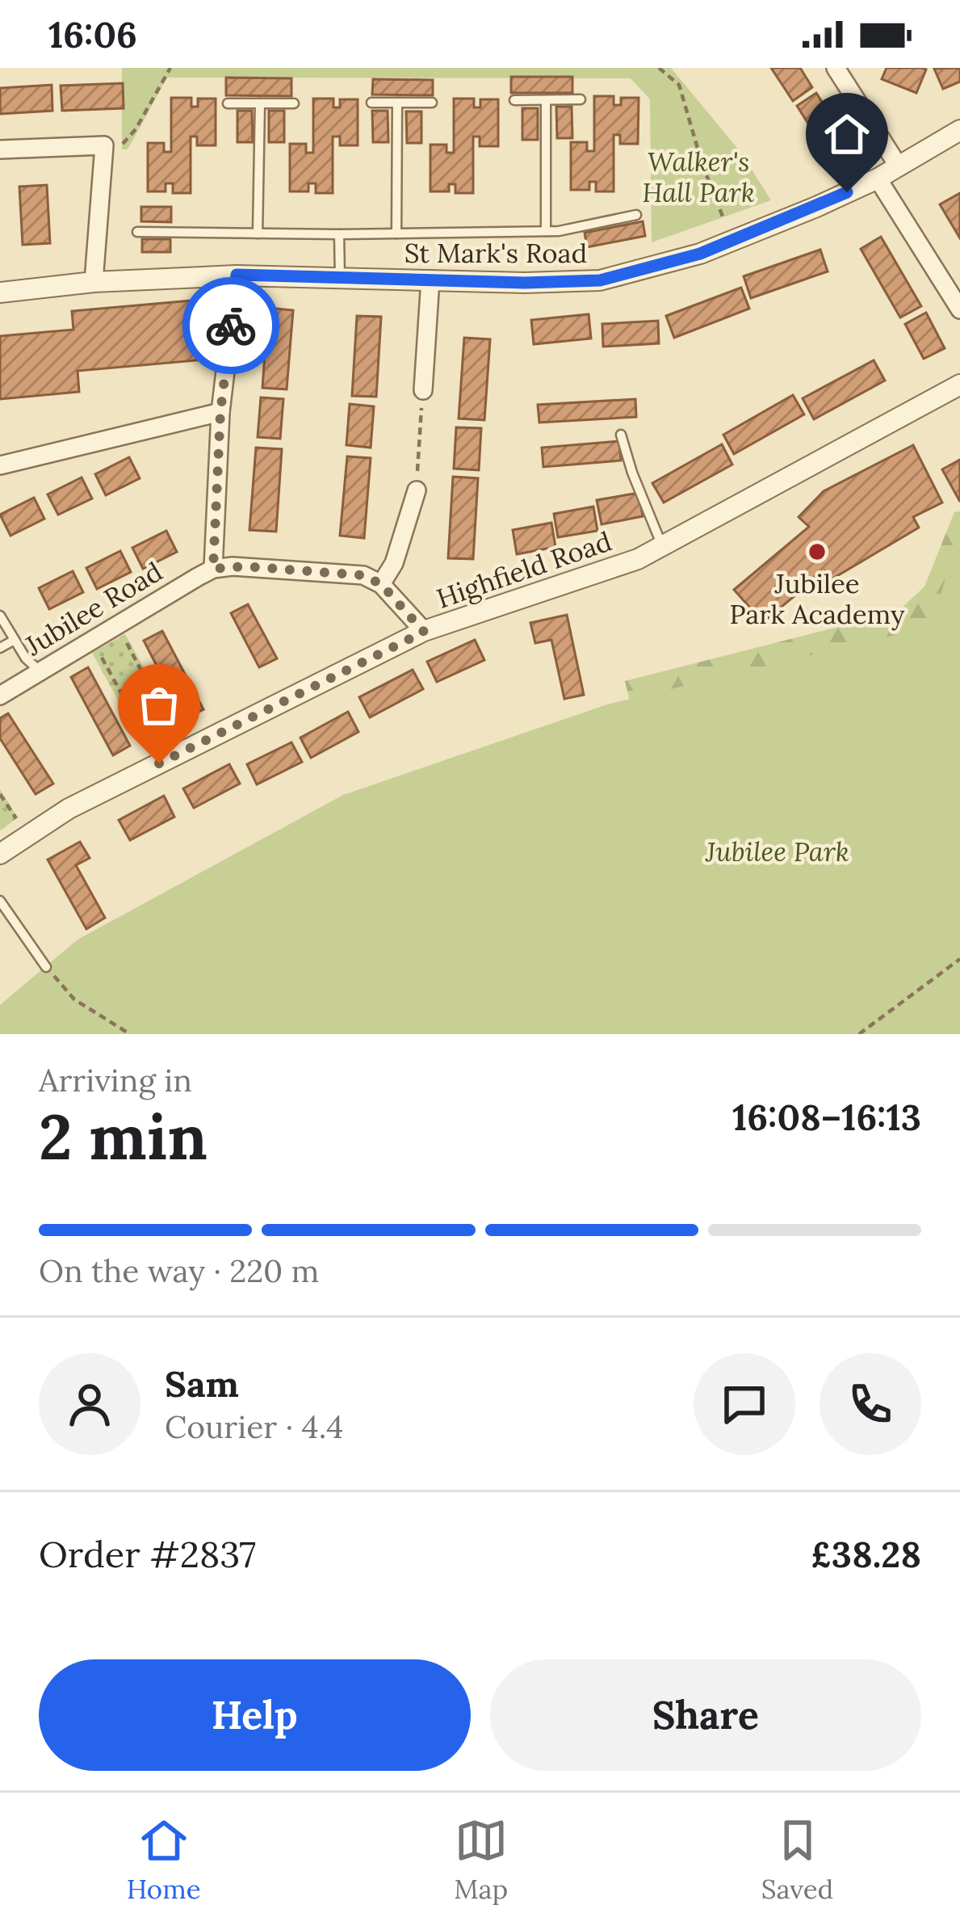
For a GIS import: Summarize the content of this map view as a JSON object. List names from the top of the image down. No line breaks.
{"streets":{"street":["St Mark's Road","Highfield Road","Jubilee Road"]},"parks":["Walker's Hall Park","Jubilee Park"],"places":["Jubilee Park Academy"],"page":{"status":"16:06","heading":["2 min","Arriving in","16:08–16:13"],"panel":["Sam","Courier · 4.4","Order #2837","£38.28"],"bar":"On the way · 220 m","buttons":["Help","Share"],"tabs":["Home","Map","Saved"]}}
